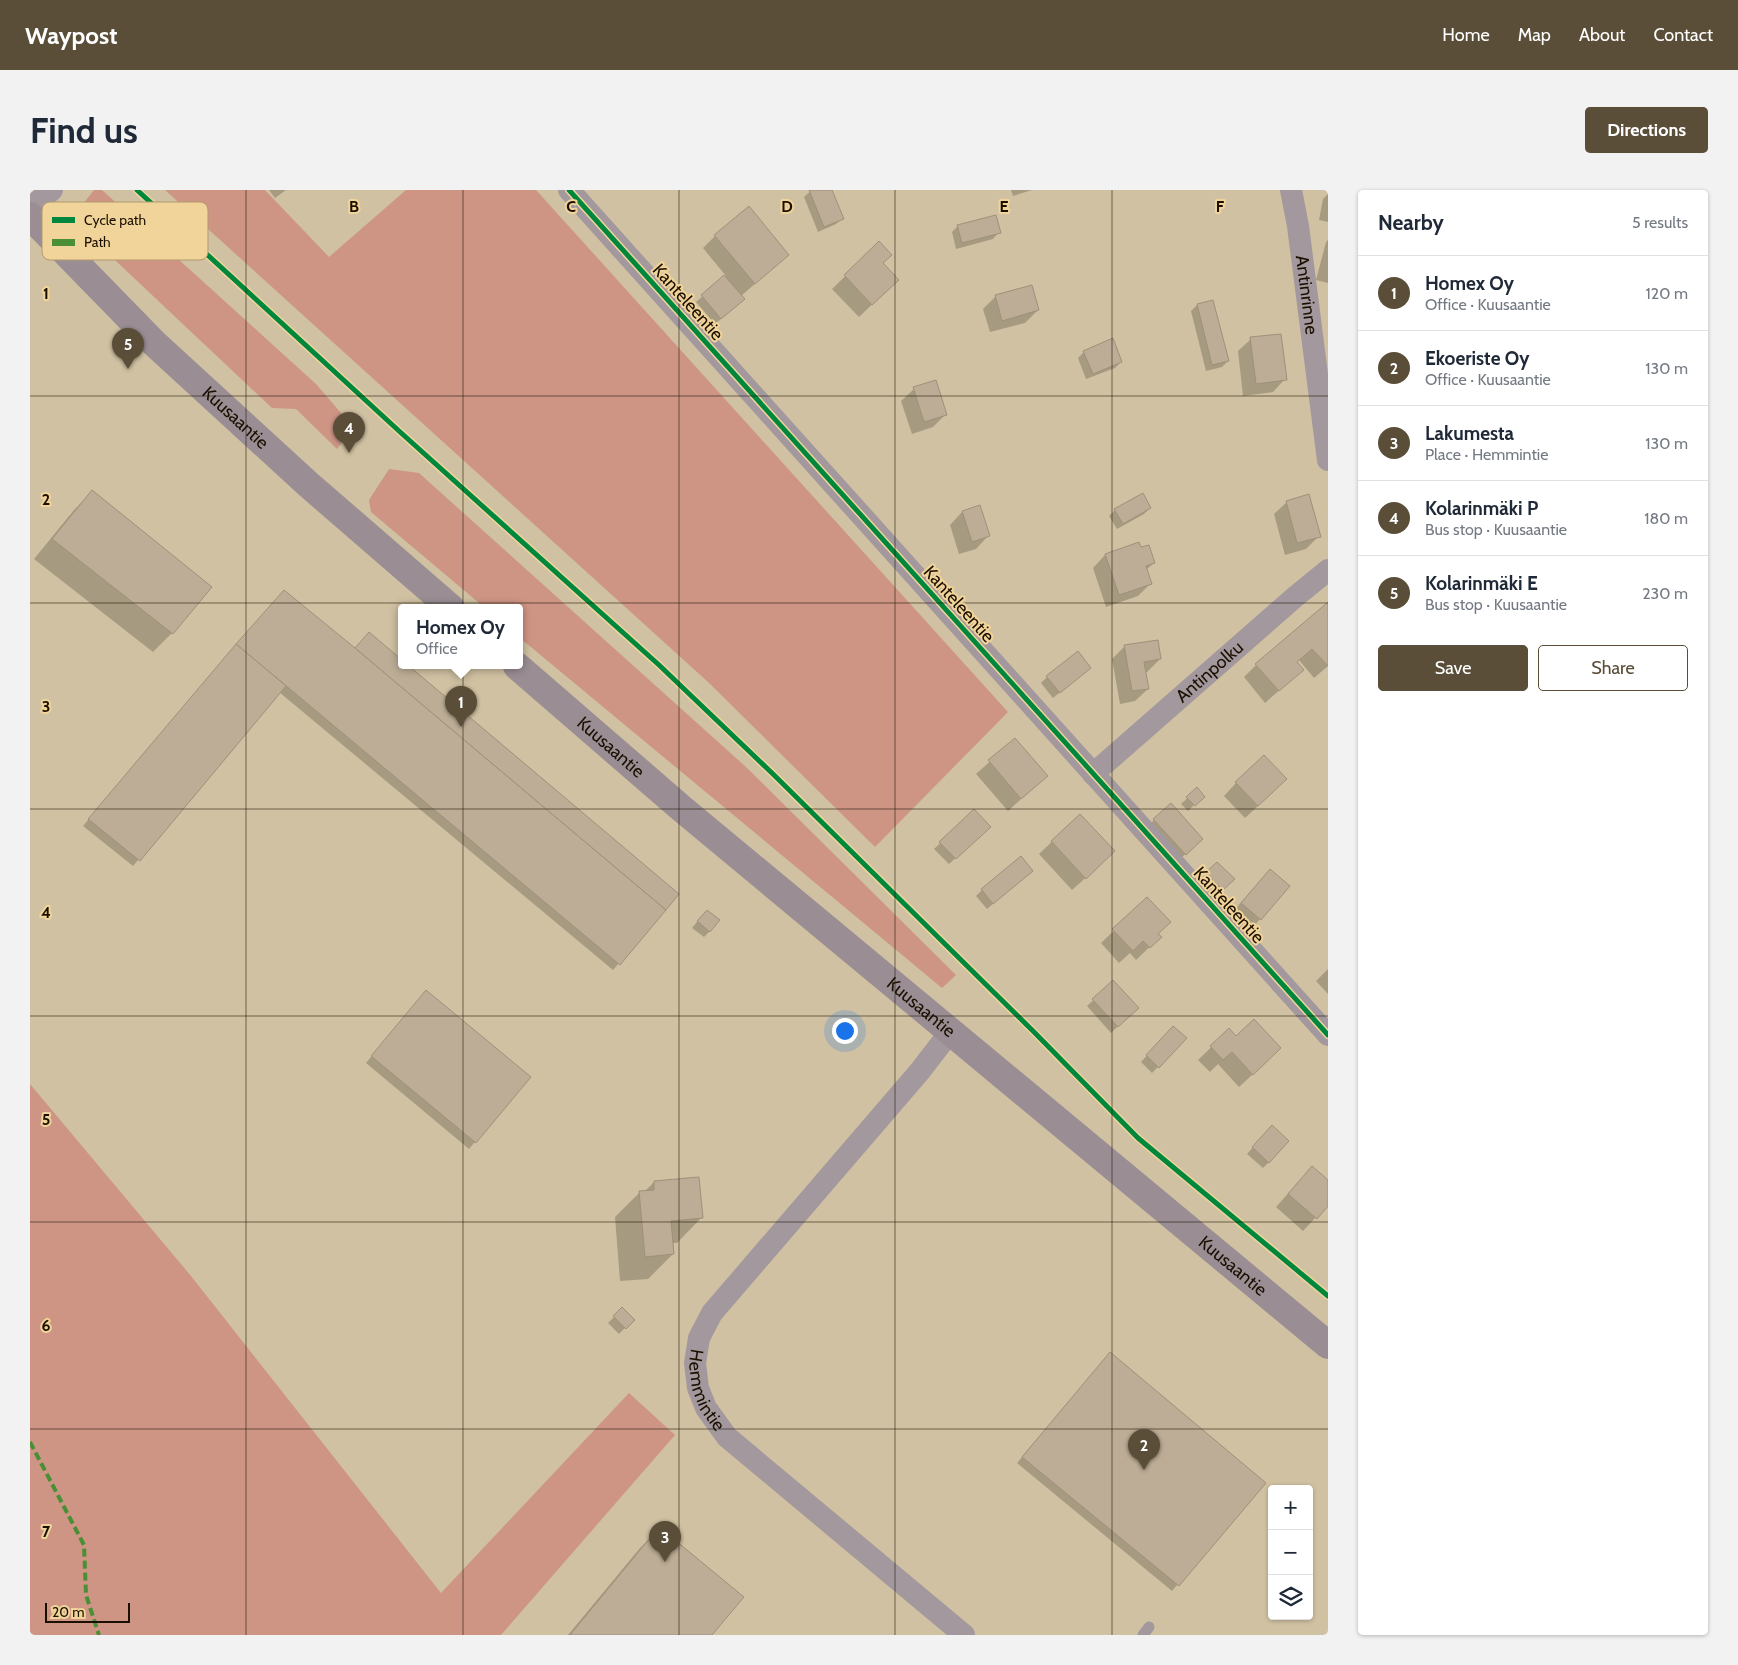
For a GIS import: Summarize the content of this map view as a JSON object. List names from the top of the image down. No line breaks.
{"streets":{"main road":["Kuusaantie"],"street":["Antinrinne","Kanteleentie","Antinpolku","Hemmintie"]},"crossings":[["Kanteleentie","Antinpolku"],["Kuusaantie","Hemmintie"]],"legend":["Cycle path","Path"],"scale_bar":"20 m","page":{"header":"Waypost","nav":["Home","Map","About","Contact"],"buttons":["Directions",["Save","Share"]],"title":"Find us","heading":["Nearby","5 results"],"list":[{"mark":"1","name":"Homex Oy","note":"Office · Kuusaantie","value":"120 m"},{"mark":"2","name":"Ekoeriste Oy","note":"Office · Kuusaantie","value":"130 m"},{"mark":"3","name":"Lakumesta","note":"Place · Hemmintie","value":"130 m"},{"mark":"4","name":"Kolarinmäki P","note":"Bus stop · Kuusaantie","value":"180 m"},{"mark":"5","name":"Kolarinmäki E","note":"Bus stop · Kuusaantie","value":"230 m"}],"pins":["5","4","1","2","3"],"popup":["Homex Oy","Office"],"map_buttons":["+","−"],"scale":"20 m"},"grid":{"columns":["B","C","D","E","F"],"rows":["1","2","3","4","5","6","7"]}}
